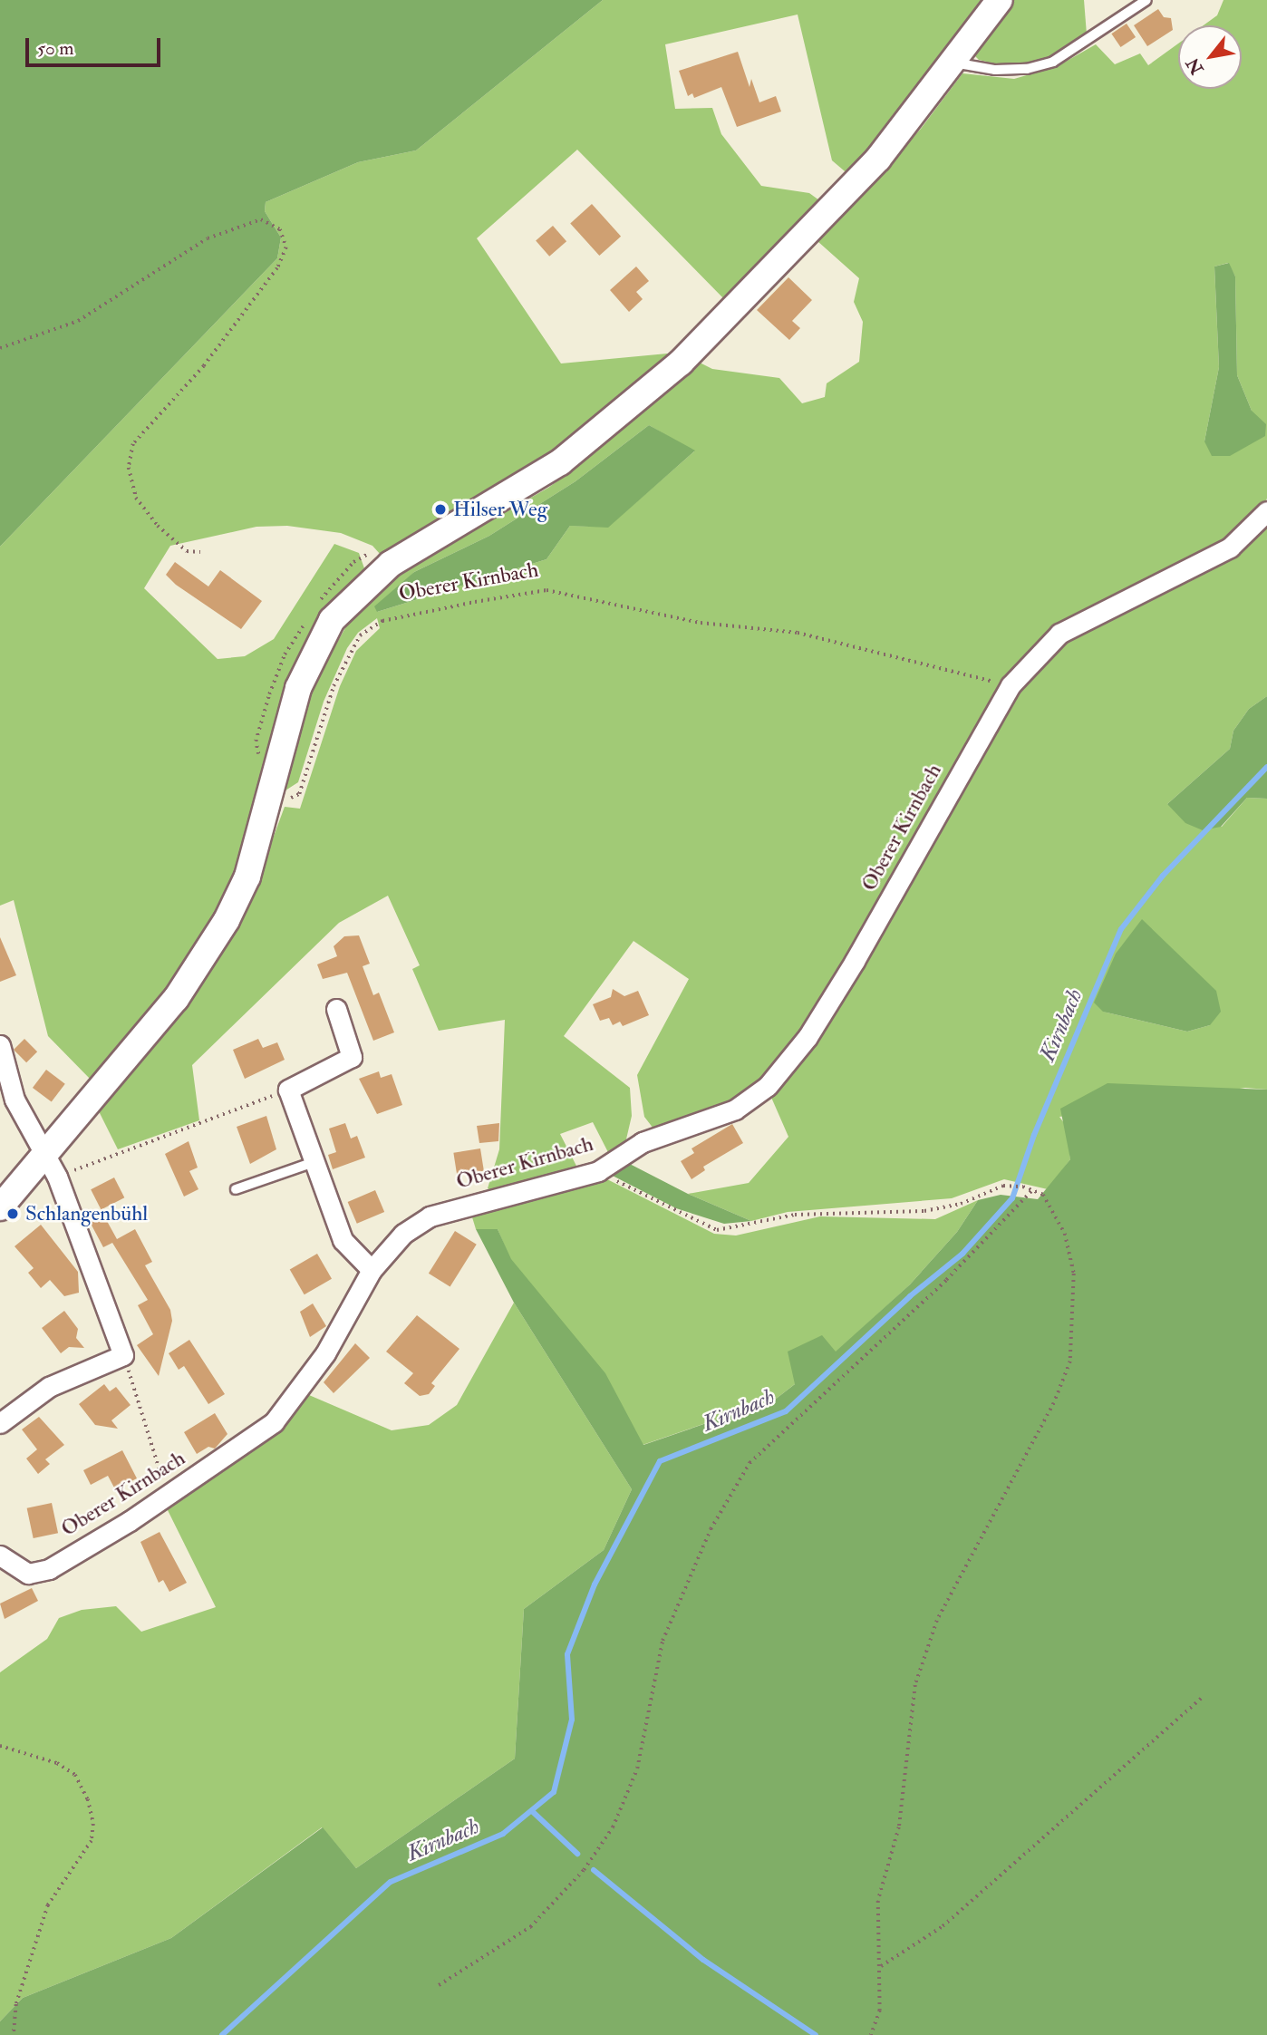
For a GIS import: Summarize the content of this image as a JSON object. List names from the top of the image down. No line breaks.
{"streets":{"street":["Oberer Kirnbach"]},"water":["Kirnbach"],"places":["Hilser Weg","Schlangenbühl"],"scale_bar":"50 m","north":"bottom left"}
